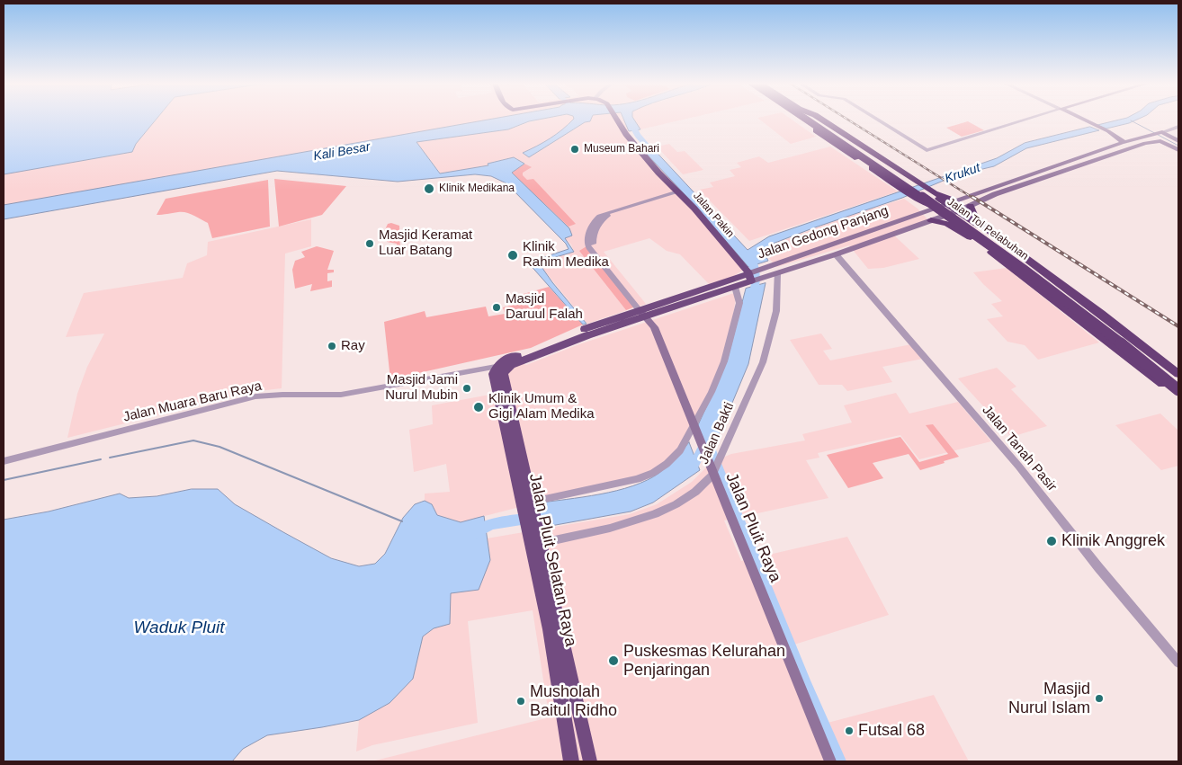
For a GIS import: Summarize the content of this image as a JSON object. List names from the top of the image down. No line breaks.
{"streets":{"highway":["Jalan Pakin","Jalan Tol Pelabuhan","Jalan Gedong Panjang","Jalan Pluit Selatan Raya"],"main road":["Jalan Pluit Raya"],"street":["Jalan Muara Baru Raya","Jalan Bakti","Jalan Tanah Pasir"]},"crossings":[["Jalan Pakin","Jalan Gedong Panjang"],["Jalan Gedong Panjang","Jalan Muara Baru Raya"],["Jalan Gedong Panjang","Jalan Bakti"],["Jalan Gedong Panjang","Jalan Tanah Pasir"],["Jalan Gedong Panjang","Jalan Pluit Raya"],["Jalan Gedong Panjang","Jalan Pluit Selatan Raya"],["Jalan Muara Baru Raya","Jalan Pluit Selatan Raya"],["Jalan Bakti","Jalan Pluit Raya"],["Jalan Bakti","Jalan Pluit Selatan Raya"]],"water":["Kali Besar","Krukut","Waduk Pluit"],"places":["Museum Bahari","Klinik Medikana","Masjid Keramat Luar Batang","Klinik Rahim Medika","Masjid Daruul Falah","Ray","Masjid Jami Nurul Mubin","Klinik Umum & Gigi Alam Medika","Klinik Anggrek","Puskesmas Kelurahan Penjaringan","Masjid Nurul Islam","Musholah Baitul Ridho","Futsal 68"]}
